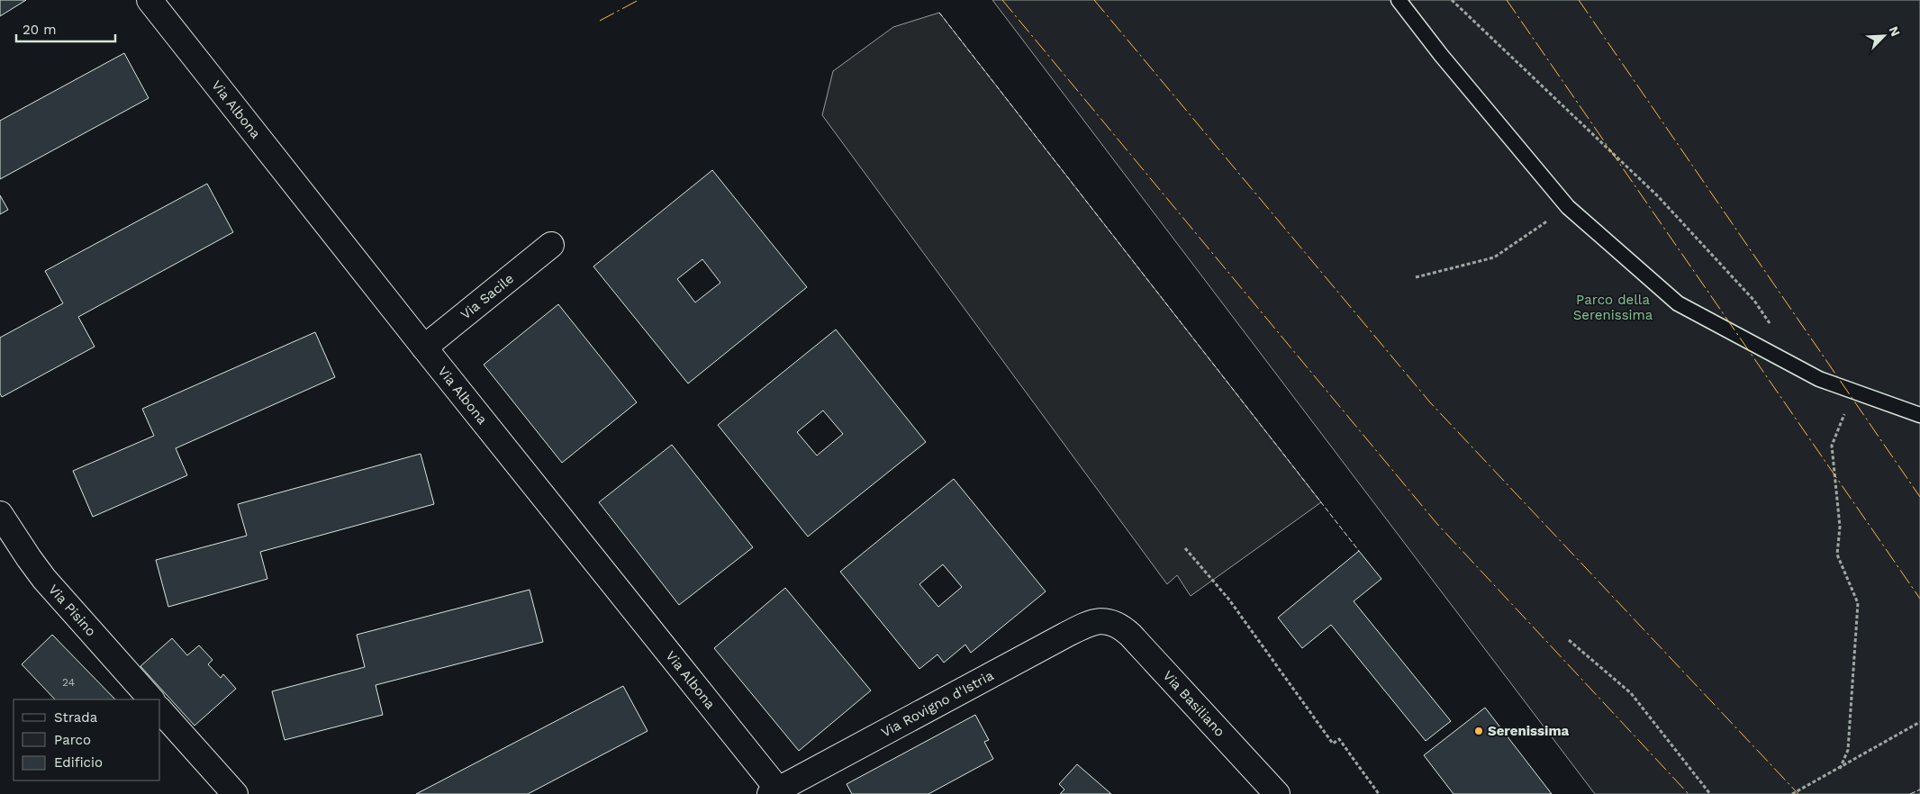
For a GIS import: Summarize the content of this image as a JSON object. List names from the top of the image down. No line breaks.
{"streets":{"street":["Via Albona","Via Sacile","Via Pisino","Via Rovigno d'Istria","Via Basiliano"]},"crossings":[["Via Albona","Via Sacile"],["Via Albona","Via Rovigno d'Istria"],["Via Rovigno d'Istria","Via Basiliano"]],"parks":["Parco della Serenissima"],"places":["Serenissima"],"house_numbers":["24"],"legend":["Strada","Parco","Edificio"],"scale_bar":"20 m","north":"top right"}
